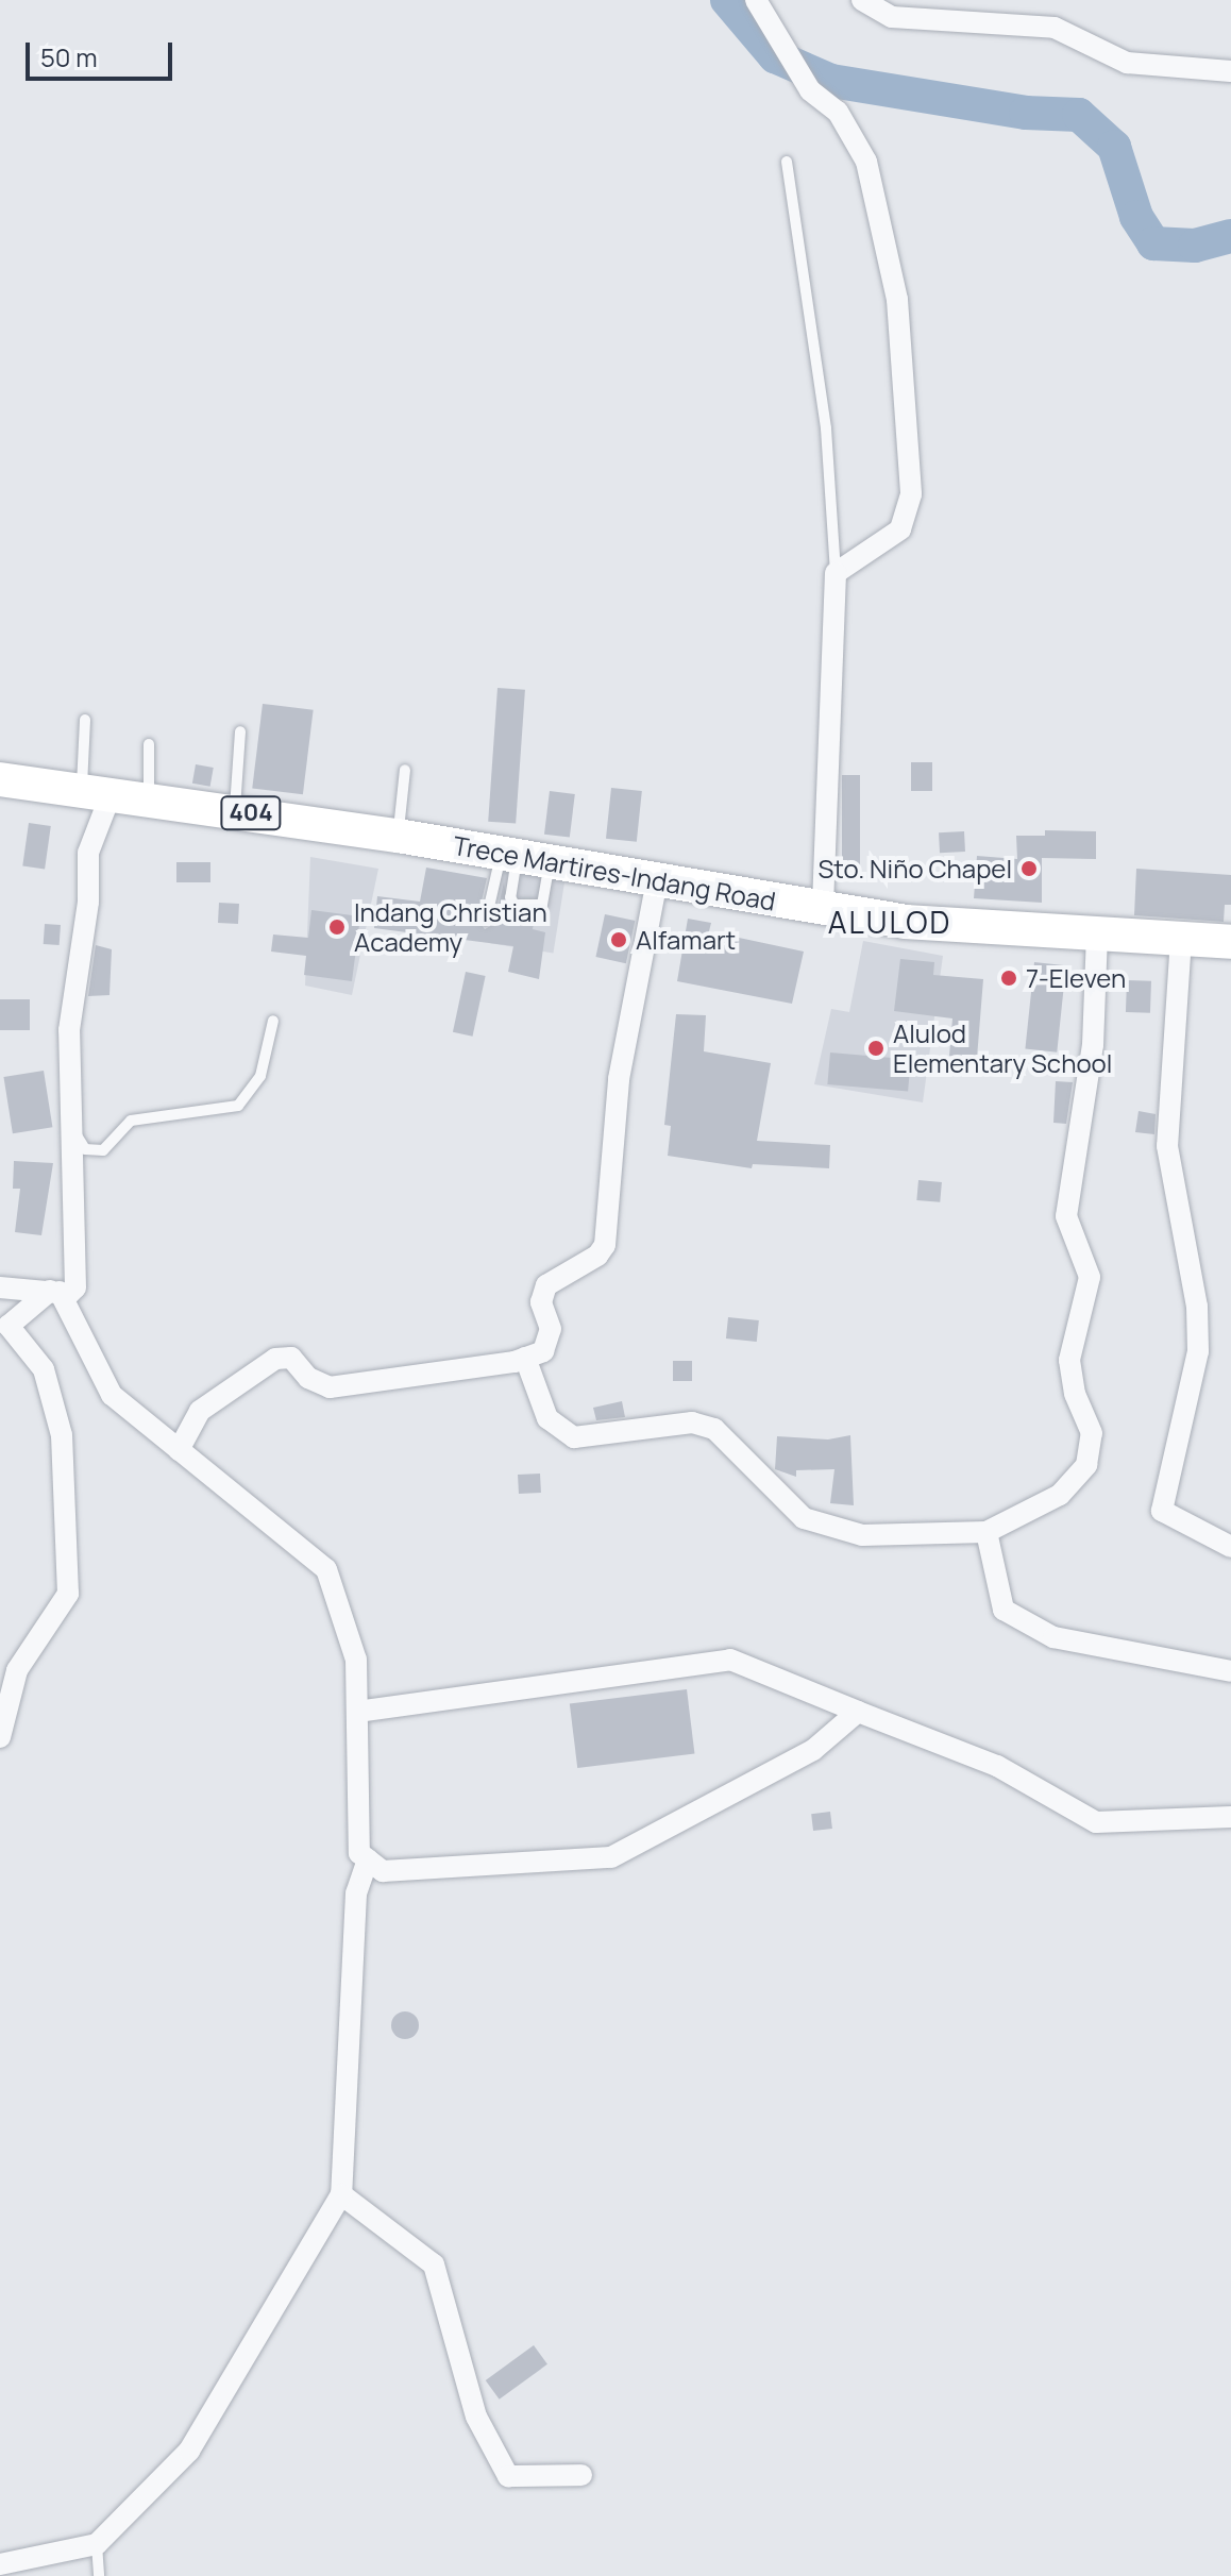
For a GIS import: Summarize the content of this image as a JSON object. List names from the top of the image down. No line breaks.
{"streets":{"main road":["404","Trece Martires-Indang Road"]},"districts":["ALULOD"],"places":["Sto. Niño Chapel","Indang Christian Academy","Alfamart","7-Eleven","Alulod Elementary School"],"scale_bar":"50 m"}
